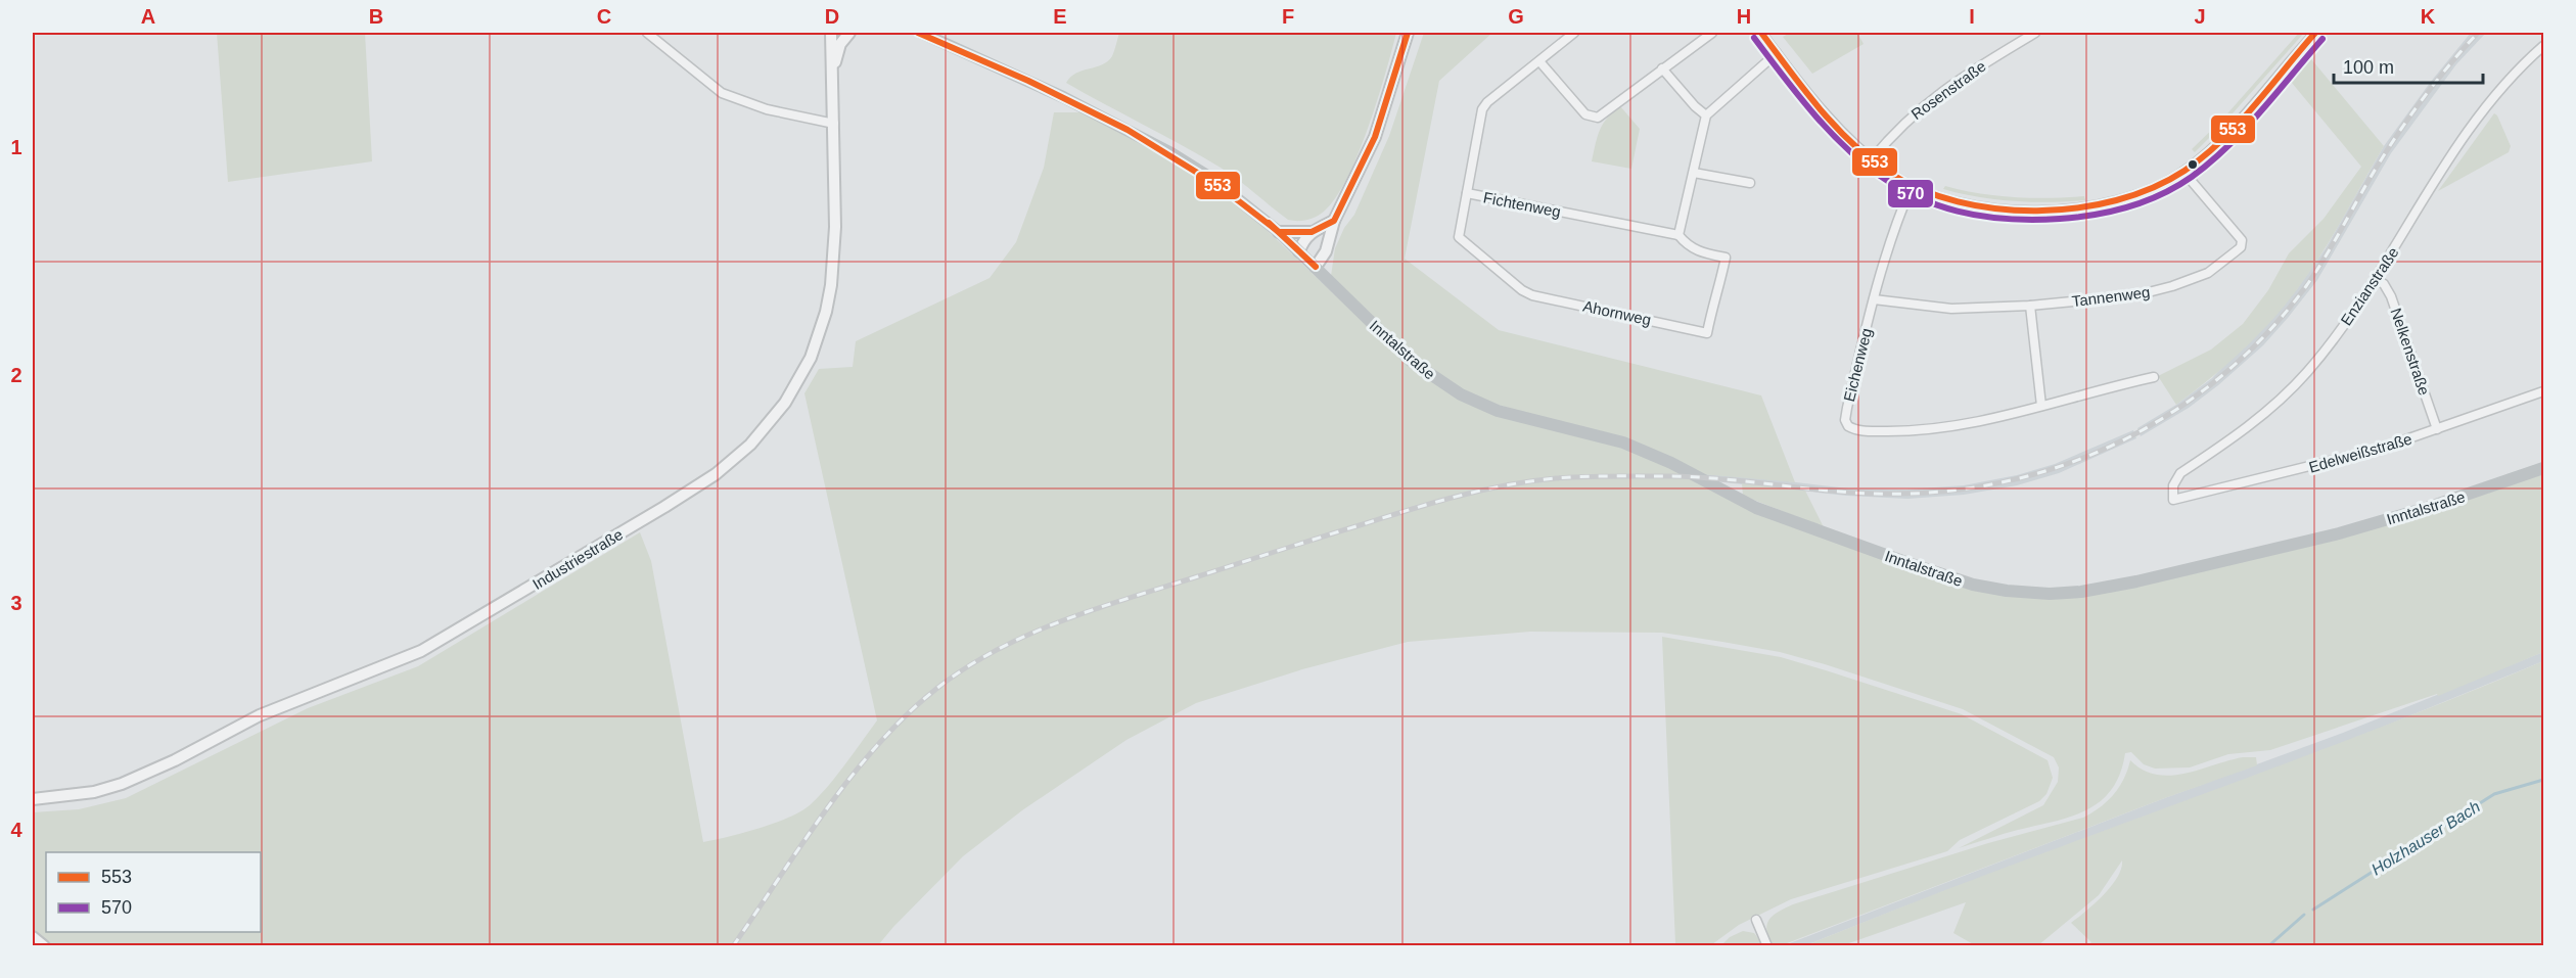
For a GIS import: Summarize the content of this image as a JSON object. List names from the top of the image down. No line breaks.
{"streets":{"main road":["Inntalstraße"],"street":["Rosenstraße","Fichtenweg","Enzianstraße","Tannenweg","Ahornweg","Nelkenstraße","Eichenweg","Edelweißstraße","Industriestraße"]},"crossings":[["Fichtenweg","Ahornweg"],["Enzianstraße","Nelkenstraße"],["Enzianstraße","Edelweißstraße"],["Tannenweg","Eichenweg"],["Nelkenstraße","Edelweißstraße"]],"water":["Holzhauser Bach"],"lines":["transit line 553","transit line 570"],"legend":["553","570"],"scale_bar":"100 m","grid":{"columns":["A","B","C","D","E","F","G","H","I","J","K"],"rows":["1","2","3","4"]}}
